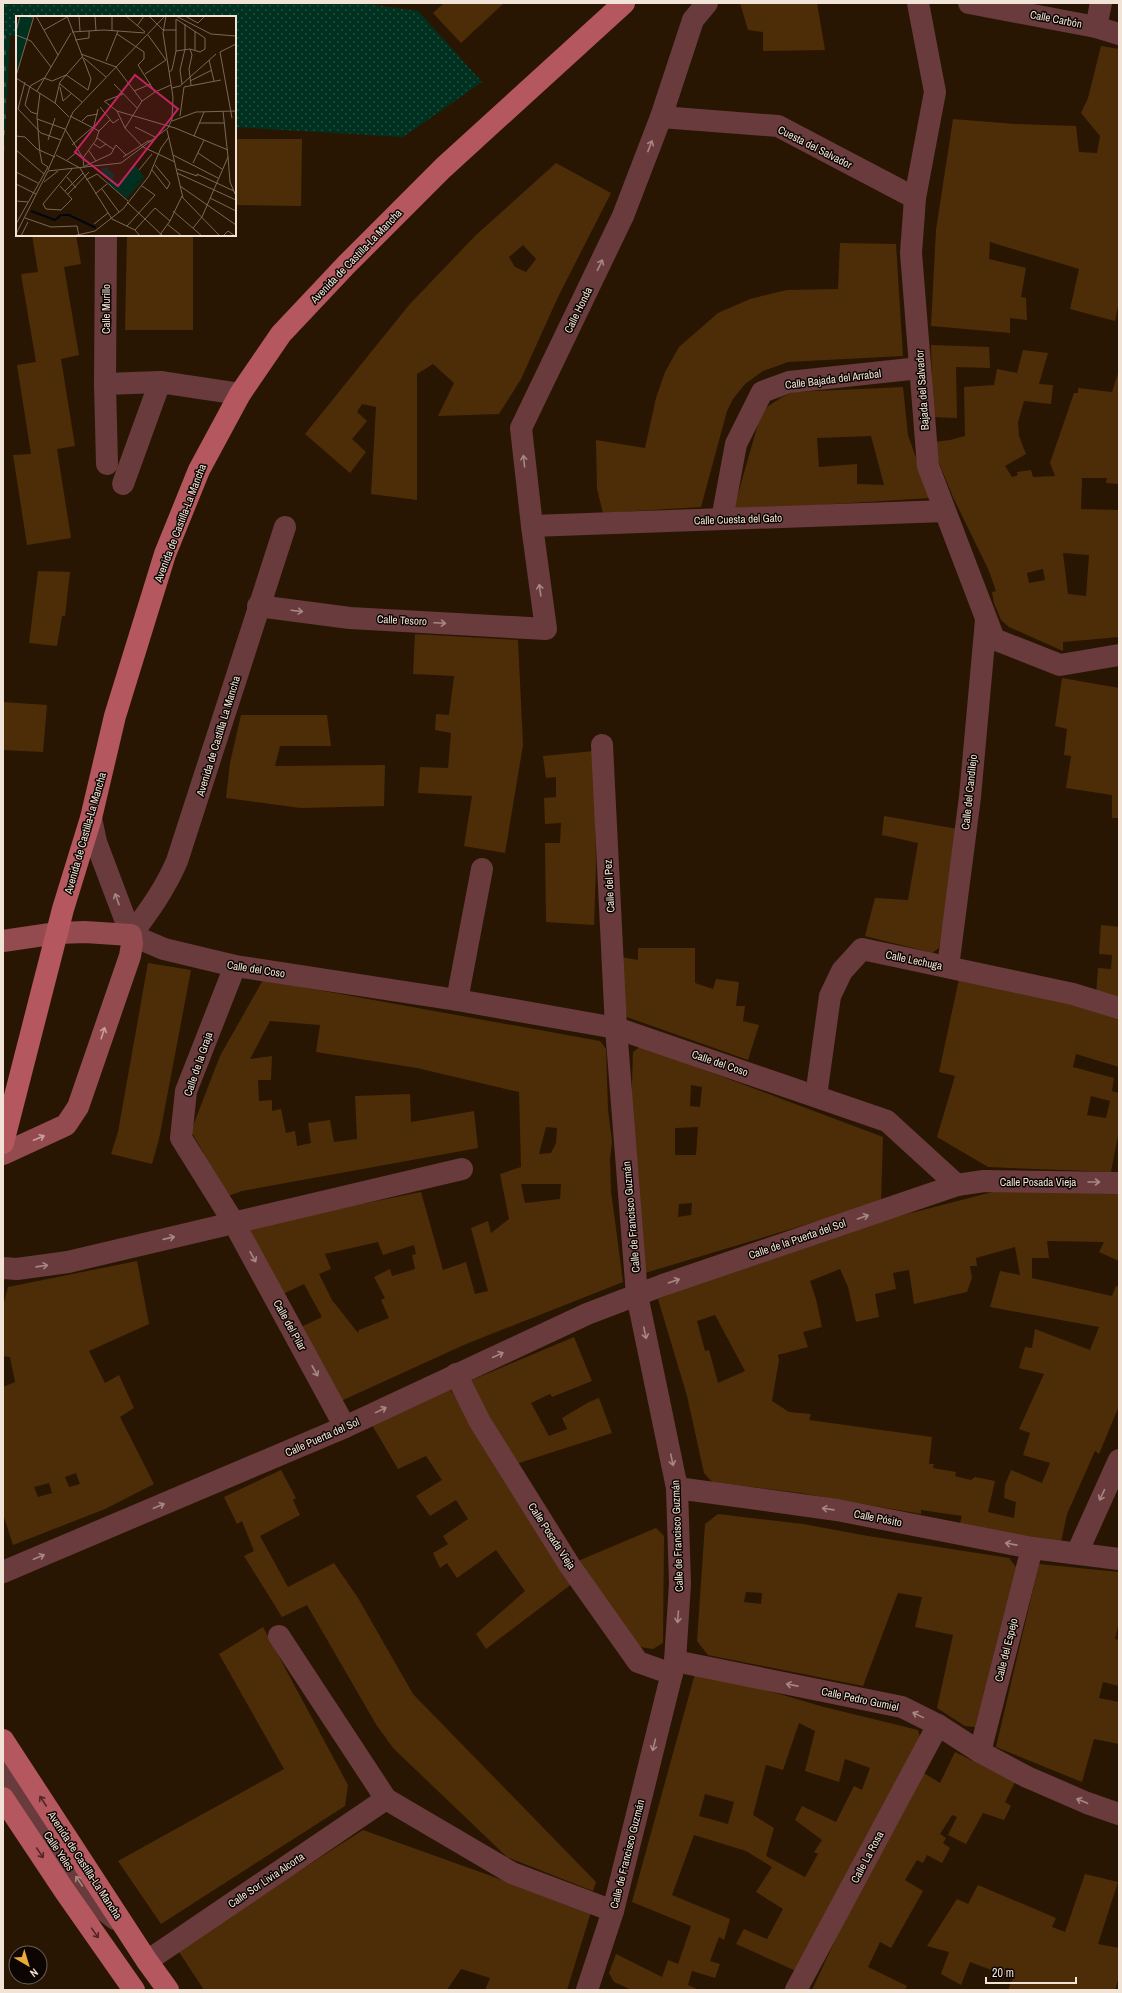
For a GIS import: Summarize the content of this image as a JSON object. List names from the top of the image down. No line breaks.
{"streets":{"main road":["Avenida de Castilla-La Mancha"],"street":["Calle Carbón","Cuesta del Salvador","Calle Murillo","Calle Honda","Calle Bajada del Arrabal","Bajada del Salvador","Calle Cuesta del Gato","Calle Tesoro","Avenida de Castilla La Mancha","Calle del Candilejo","Calle del Pez","Calle Lechuga","Calle del Coso","Calle de la Graja","Calle Posada Vieja","Calle de Francisco Guzmán","Calle de la Puerta del Sol","Calle del Pilar","Calle Puerta del Sol","Calle Pósito","Calle del Espejo","Calle Pedro Gumiel","Calle Yeles","Calle La Rosa","Calle Sor Livia Alcorta"]},"crossings":[["Cuesta del Salvador","Calle Honda"],["Cuesta del Salvador","Bajada del Salvador"],["Avenida de Castilla-La Mancha","Calle del Coso"],["Avenida de Castilla-La Mancha","Calle Yeles"],["Avenida de Castilla-La Mancha","Calle Sor Livia Alcorta"],["Calle Honda","Calle Cuesta del Gato"],["Calle Honda","Calle Tesoro"],["Calle Bajada del Arrabal","Bajada del Salvador"],["Calle Bajada del Arrabal","Calle Cuesta del Gato"],["Bajada del Salvador","Calle Cuesta del Gato"],["Bajada del Salvador","Calle del Candilejo"],["Calle Tesoro","Avenida de Castilla La Mancha"],["Avenida de Castilla La Mancha","Calle del Coso"],["Calle del Candilejo","Calle Lechuga"],["Calle del Pez","Calle del Coso"],["Calle del Pez","Calle de Francisco Guzmán"],["Calle Lechuga","Calle del Coso"],["Calle del Coso","Calle de la Graja"],["Calle del Coso","Calle Posada Vieja"],["Calle del Coso","Calle de Francisco Guzmán"],["Calle del Coso","Calle de la Puerta del Sol"],["Calle de la Graja","Calle del Pilar"],["Calle Posada Vieja","Calle de Francisco Guzmán"],["Calle Posada Vieja","Calle de la Puerta del Sol"],["Calle Posada Vieja","Calle Puerta del Sol"],["Calle Posada Vieja","Calle Pedro Gumiel"],["Calle de Francisco Guzmán","Calle de la Puerta del Sol"],["Calle de Francisco Guzmán","Calle Puerta del Sol"],["Calle de Francisco Guzmán","Calle Pósito"],["Calle de Francisco Guzmán","Calle Pedro Gumiel"],["Calle de la Puerta del Sol","Calle Puerta del Sol"],["Calle del Pilar","Calle Puerta del Sol"],["Calle Pósito","Calle del Espejo"],["Calle del Espejo","Calle Pedro Gumiel"],["Calle Pedro Gumiel","Calle La Rosa"]],"one_way":["Calle Honda","Calle Tesoro","Calle de Francisco Guzmán","Calle de la Puerta del Sol","Calle del Pilar","Calle Puerta del Sol","Calle Pósito","Calle Pedro Gumiel","Calle Yeles"],"scale_bar":"20 m","north":"bottom right"}
